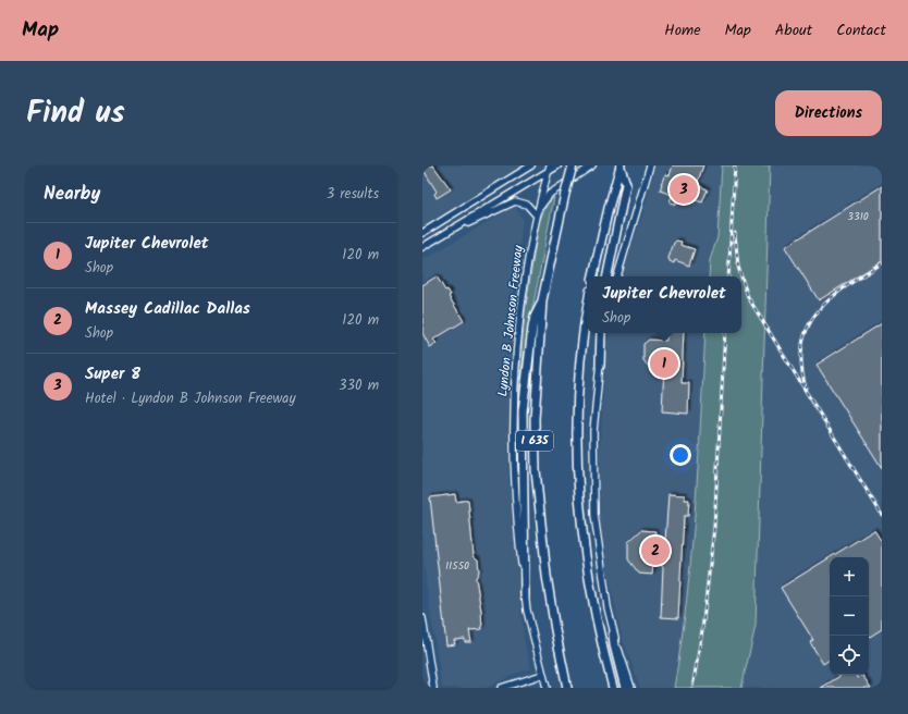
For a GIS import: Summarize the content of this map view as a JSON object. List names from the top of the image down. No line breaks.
{"streets":{"highway":["I 635"],"main road":["Lyndon B Johnson Freeway"]},"house_numbers":["3310","11550"],"page":{"header":"Map","nav":["Home","Map","About","Contact"],"title":"Find us","buttons":"Directions","heading":["Nearby","3 results"],"pins":["3","1","2"],"list":[{"mark":"1","name":"Jupiter Chevrolet","note":"Shop","value":"120 m"},{"mark":"2","name":"Massey Cadillac Dallas","note":"Shop","value":"120 m"},{"mark":"3","name":"Super 8","note":"Hotel · Lyndon B Johnson Freeway","value":"330 m"}],"popup":["Jupiter Chevrolet","Shop"],"map_buttons":["+","−"]}}
